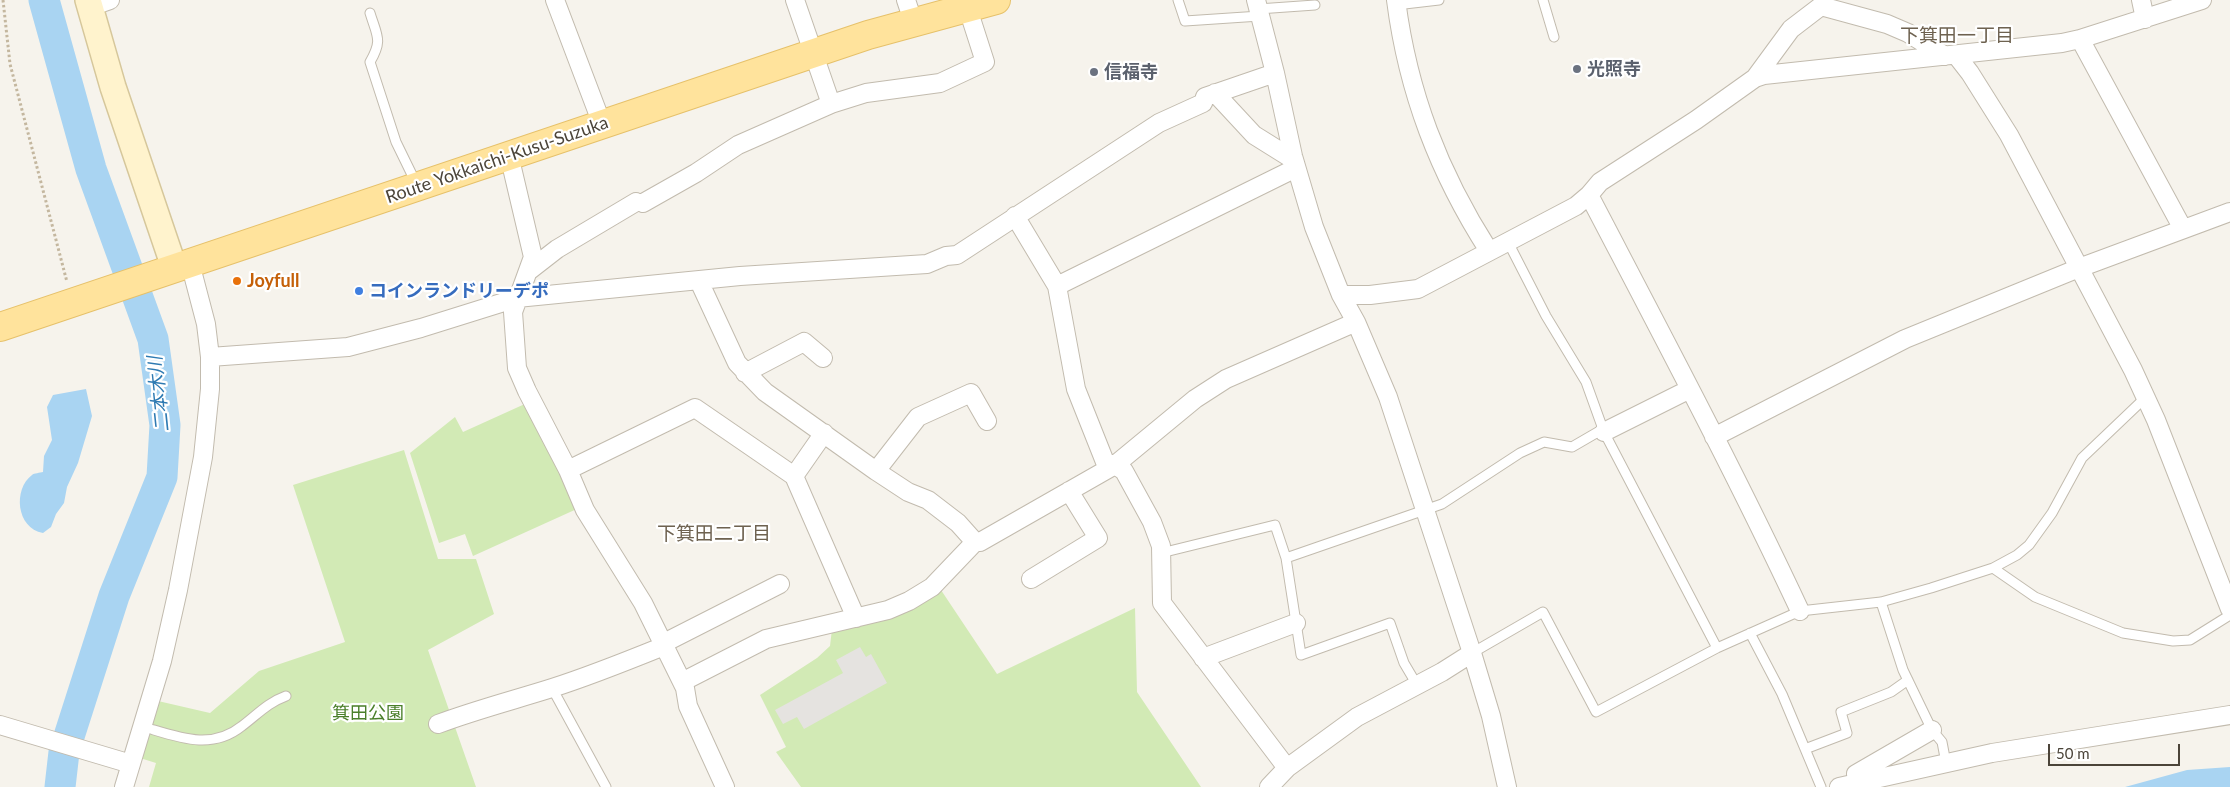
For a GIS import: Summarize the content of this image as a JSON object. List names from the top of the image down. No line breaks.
{"streets":{"main road":["Route Yokkaichi-Kusu-Suzuka"]},"districts":["下箕田一丁目","下箕田二丁目"],"water":["二本木川"],"parks":["箕田公園"],"places":["光照寺","信福寺","Joyfull","コインランドリーデポ"],"scale_bar":"50 m"}
